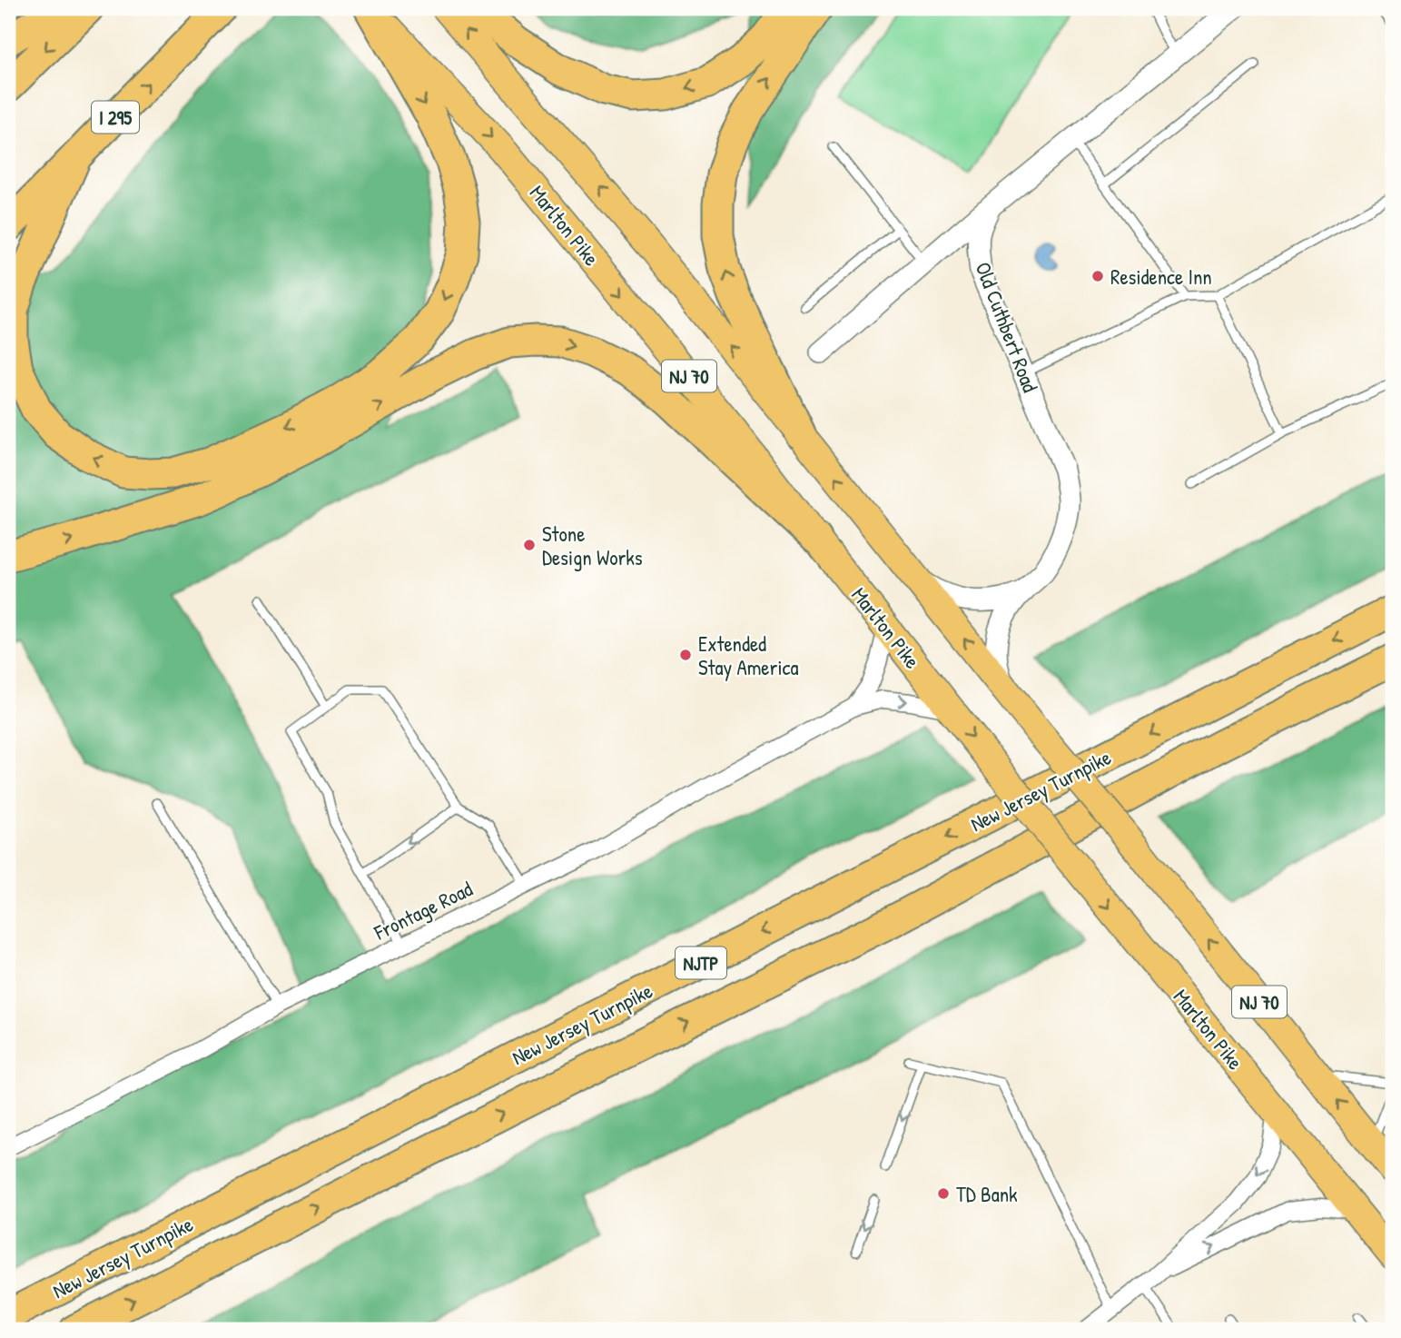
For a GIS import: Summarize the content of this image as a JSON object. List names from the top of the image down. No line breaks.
{"streets":{"highway":["I 295","Marlton Pike","NJ 70","New Jersey Turnpike","NJTP"],"street":["Old Cuthbert Road","Frontage Road"]},"crossings":[["Marlton Pike","Frontage Road"],["Old Cuthbert Road","NJ 70"]],"places":["Residence Inn","Stone Design Works","Extended Stay America","TD Bank"]}
